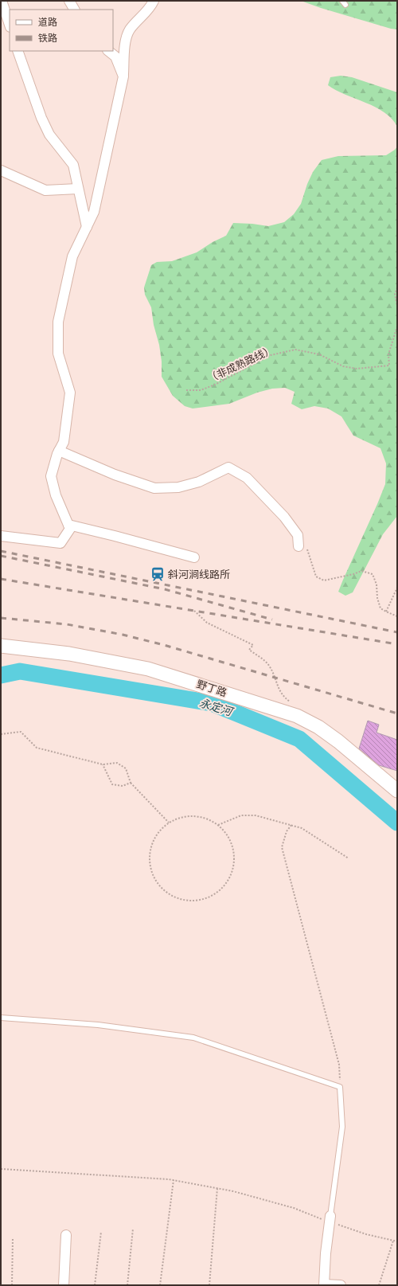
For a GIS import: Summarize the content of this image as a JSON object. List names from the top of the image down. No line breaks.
{"streets":{"main road":["野丁路"],"path":["（非成熟路线）"]},"water":["永定河"],"places":{"station":["斜河涧线路所"]},"legend":["道路","铁路"]}
